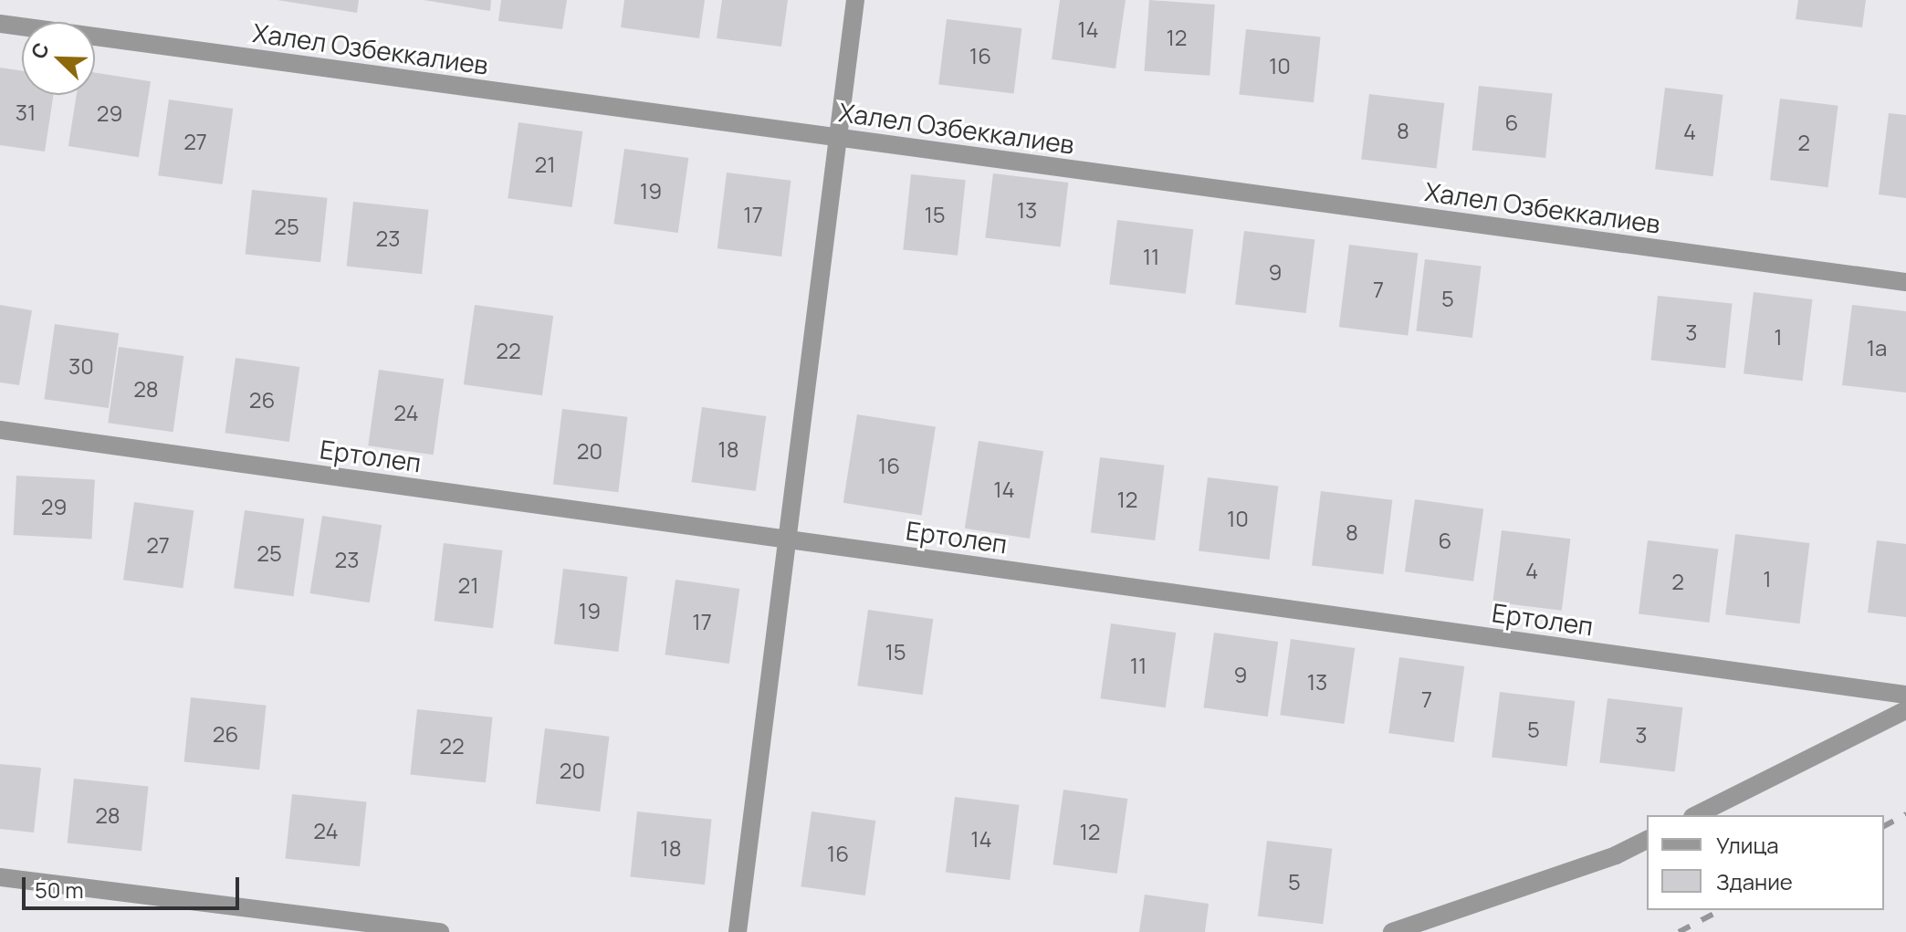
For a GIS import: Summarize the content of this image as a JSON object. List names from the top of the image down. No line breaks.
{"streets":{"street":["Халел Озбеккалиев","Ертолеп"]},"house_numbers":["14","12","16","10","31","29","6","8","4","27","2","21","19","13","17","15","25","23","11","9","7","5","3","1","1а","22","30","28","26","24","18","20","16","14","12","29","10","8","6","27","25","23","4","1","2","21","19","17","15","11","9","13","7","5","26","3","22","20","28","24","12","14","18","16","5"],"legend":["Улица","Здание"],"scale_bar":"50 m","north":"top left"}
